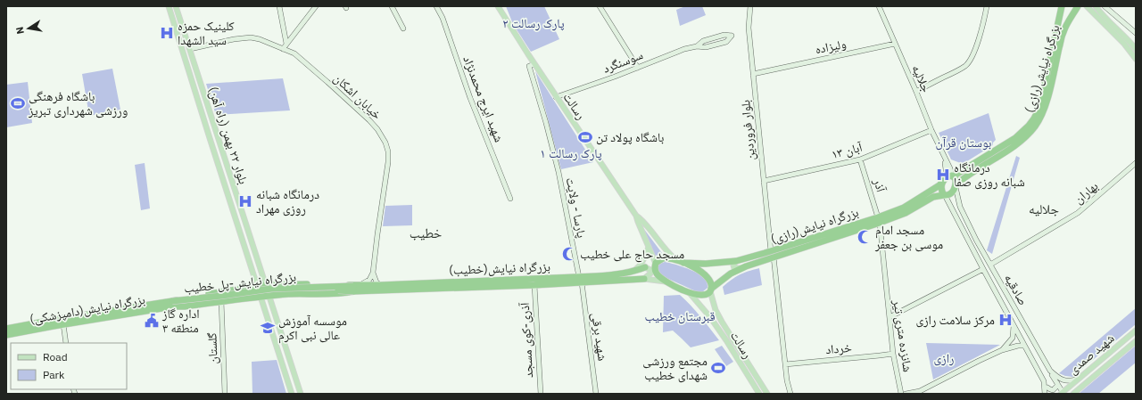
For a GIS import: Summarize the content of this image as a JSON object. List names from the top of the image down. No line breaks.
{"streets":{"highway":["بزرگراه نیایش(رازی)","بزرگراه نیایش(خطیب)","بزرگراه نیایش-پل خطیب","بزرگراه نیایش(دامپزشکی)"],"main road":["رسالت","بلوار ۲۲ بهمن (راه آهن)","شهید صمدی"],"street":["ولیزاده","سوسنگرد","جلالیه","خیابان اشکان","شهید ایرج محمدنژاد","بلوار فروردین","۱۳ آبان","آذر","بهاران","پارسا - ولایت","صادقیه","شانزده متری تیر","شهید برقی","آذری-کوی مسجد","گلستان","خرداد"]},"crossings":[["ولیزاده","جلالیه"],["ولیزاده","بلوار فروردین"],["سوسنگرد","رسالت"],["بزرگراه نیایش(رازی)","جلالیه"],["بزرگراه نیایش(رازی)","رسالت"],["بزرگراه نیایش(رازی)","بلوار فروردین"],["بزرگراه نیایش(رازی)","آذر"],["بزرگراه نیایش(رازی)","صادقیه"],["جلالیه","۱۳ آبان"],["جلالیه","صادقیه"],["خیابان اشکان","بلوار ۲۲ بهمن (راه آهن)"],["رسالت","پارسا - ولایت"],["بلوار فروردین","۱۳ آبان"],["بلوار فروردین","خرداد"],["۱۳ آبان","آذر"],["آذر","شانزده متری تیر"],["بهاران","صادقیه"],["پارسا - ولایت","بزرگراه نیایش(خطیب)"],["پارسا - ولایت","شهید برقی"],["بزرگراه نیایش(خطیب)","بزرگراه نیایش-پل خطیب"],["بزرگراه نیایش(خطیب)","شهید برقی"],["بزرگراه نیایش(خطیب)","آذری-کوی مسجد"],["بزرگراه نیایش-پل خطیب","بزرگراه نیایش(دامپزشکی)"],["صادقیه","شهید صمدی"],["شانزده متری تیر","خرداد"]],"districts":["جلالیه","خطیب"],"parks":["پارک رسالت ۲","بوستان قرآن","پارک رسالت ۱","قبرستان خطیب","رازی"],"places":{"hospital":["کلینیک حمزه سید الشهدا","درمانگاه شبانه روزی صفا","درمانگاه شبانه روزی مهراد","مرکز سلامت رازی"],"sports":["باشگاه فرهنگی ورزشی شهرداری تبریز","باشگاه پولاد تن","مجتمع ورزشی شهدای خطیب"],"mosque":["مسجد امام موسی بن جعفر","مسجد حاج علی خطیب"],"public building":["اداره گاز منطقه ۳"],"school or university":["موسسه آموزش عالی نبی اکرم"]},"legend":["Road","Park"],"north":"left"}
